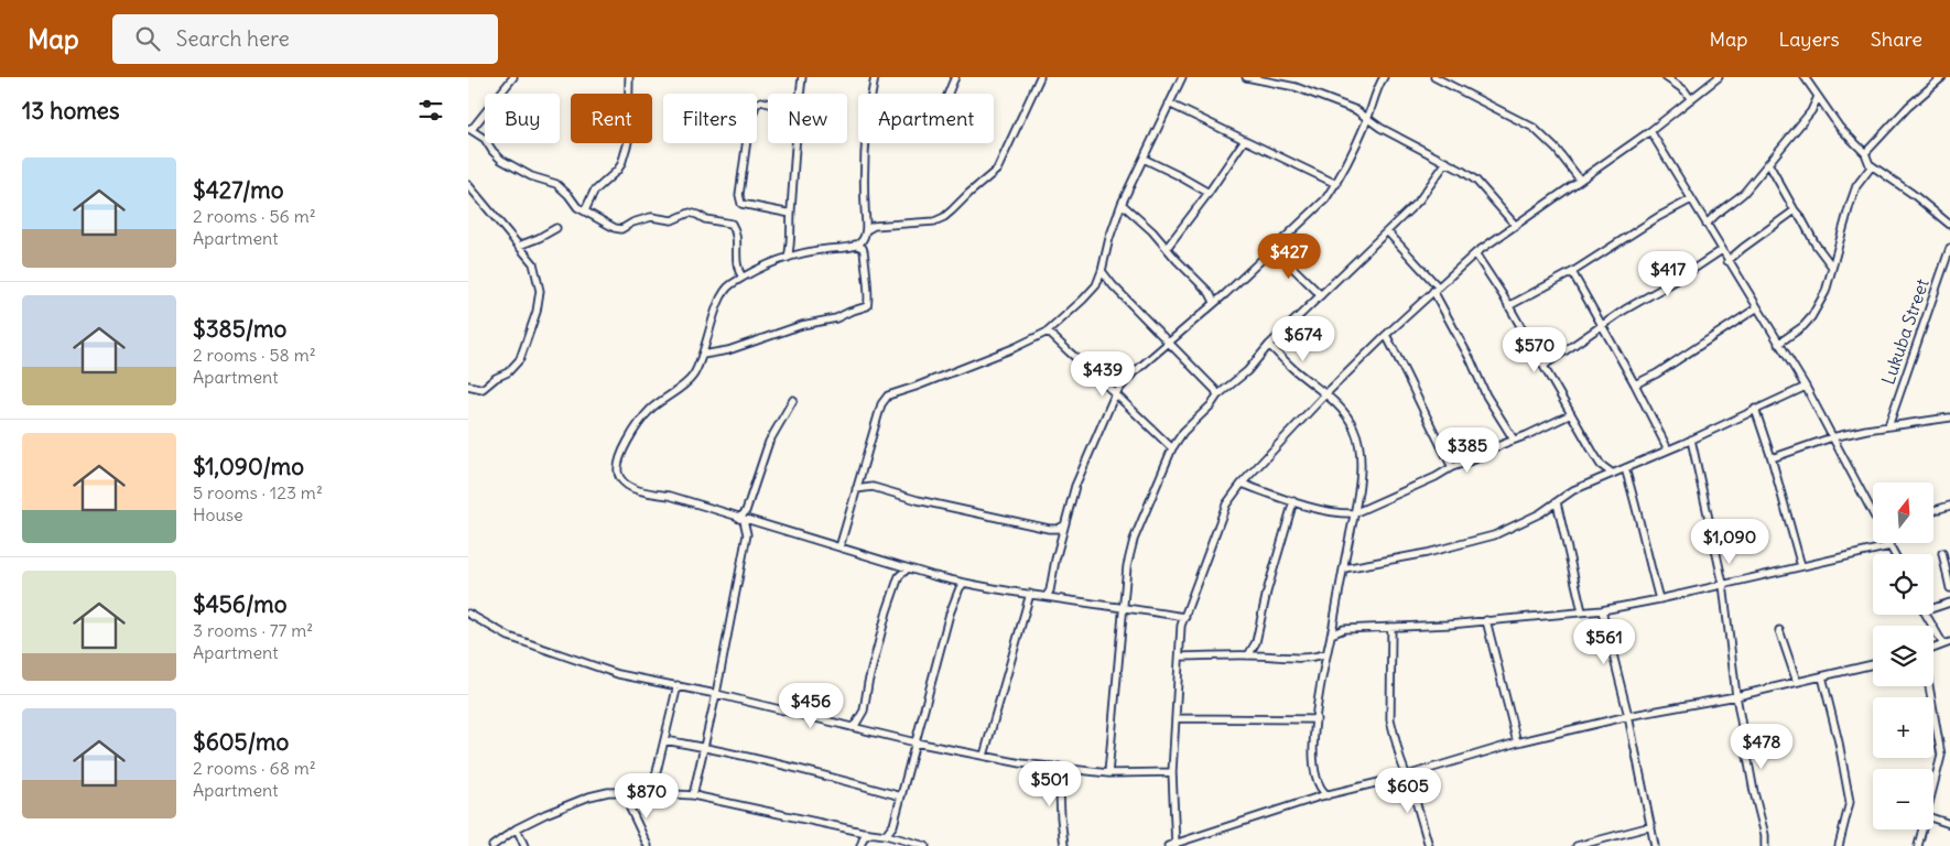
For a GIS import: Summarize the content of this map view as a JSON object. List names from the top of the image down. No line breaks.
{"streets":{"street":["Lukuba Street"]},"north":"top","page":{"header":"Map","search":"Search here","nav":["Map","Layers","Share"],"heading":"13 homes","chip":["Buy","Rent","Filters","New","Apartment"],"list":[{"name":"$427/mo","note":"2 rooms · 56 m² · Apartment"},{"name":"$385/mo","note":"2 rooms · 58 m² · Apartment"},{"name":"$1,090/mo","note":"5 rooms · 123 m² · House"},{"name":"$456/mo","note":"3 rooms · 77 m² · Apartment"},{"name":"$605/mo","note":"2 rooms · 68 m² · Apartment"}],"price":["$427","$417","$674","$570","$439","$385","$1,090","$561","$456","$478","$501","$605","$870"],"map_buttons":["+","−"]}}
